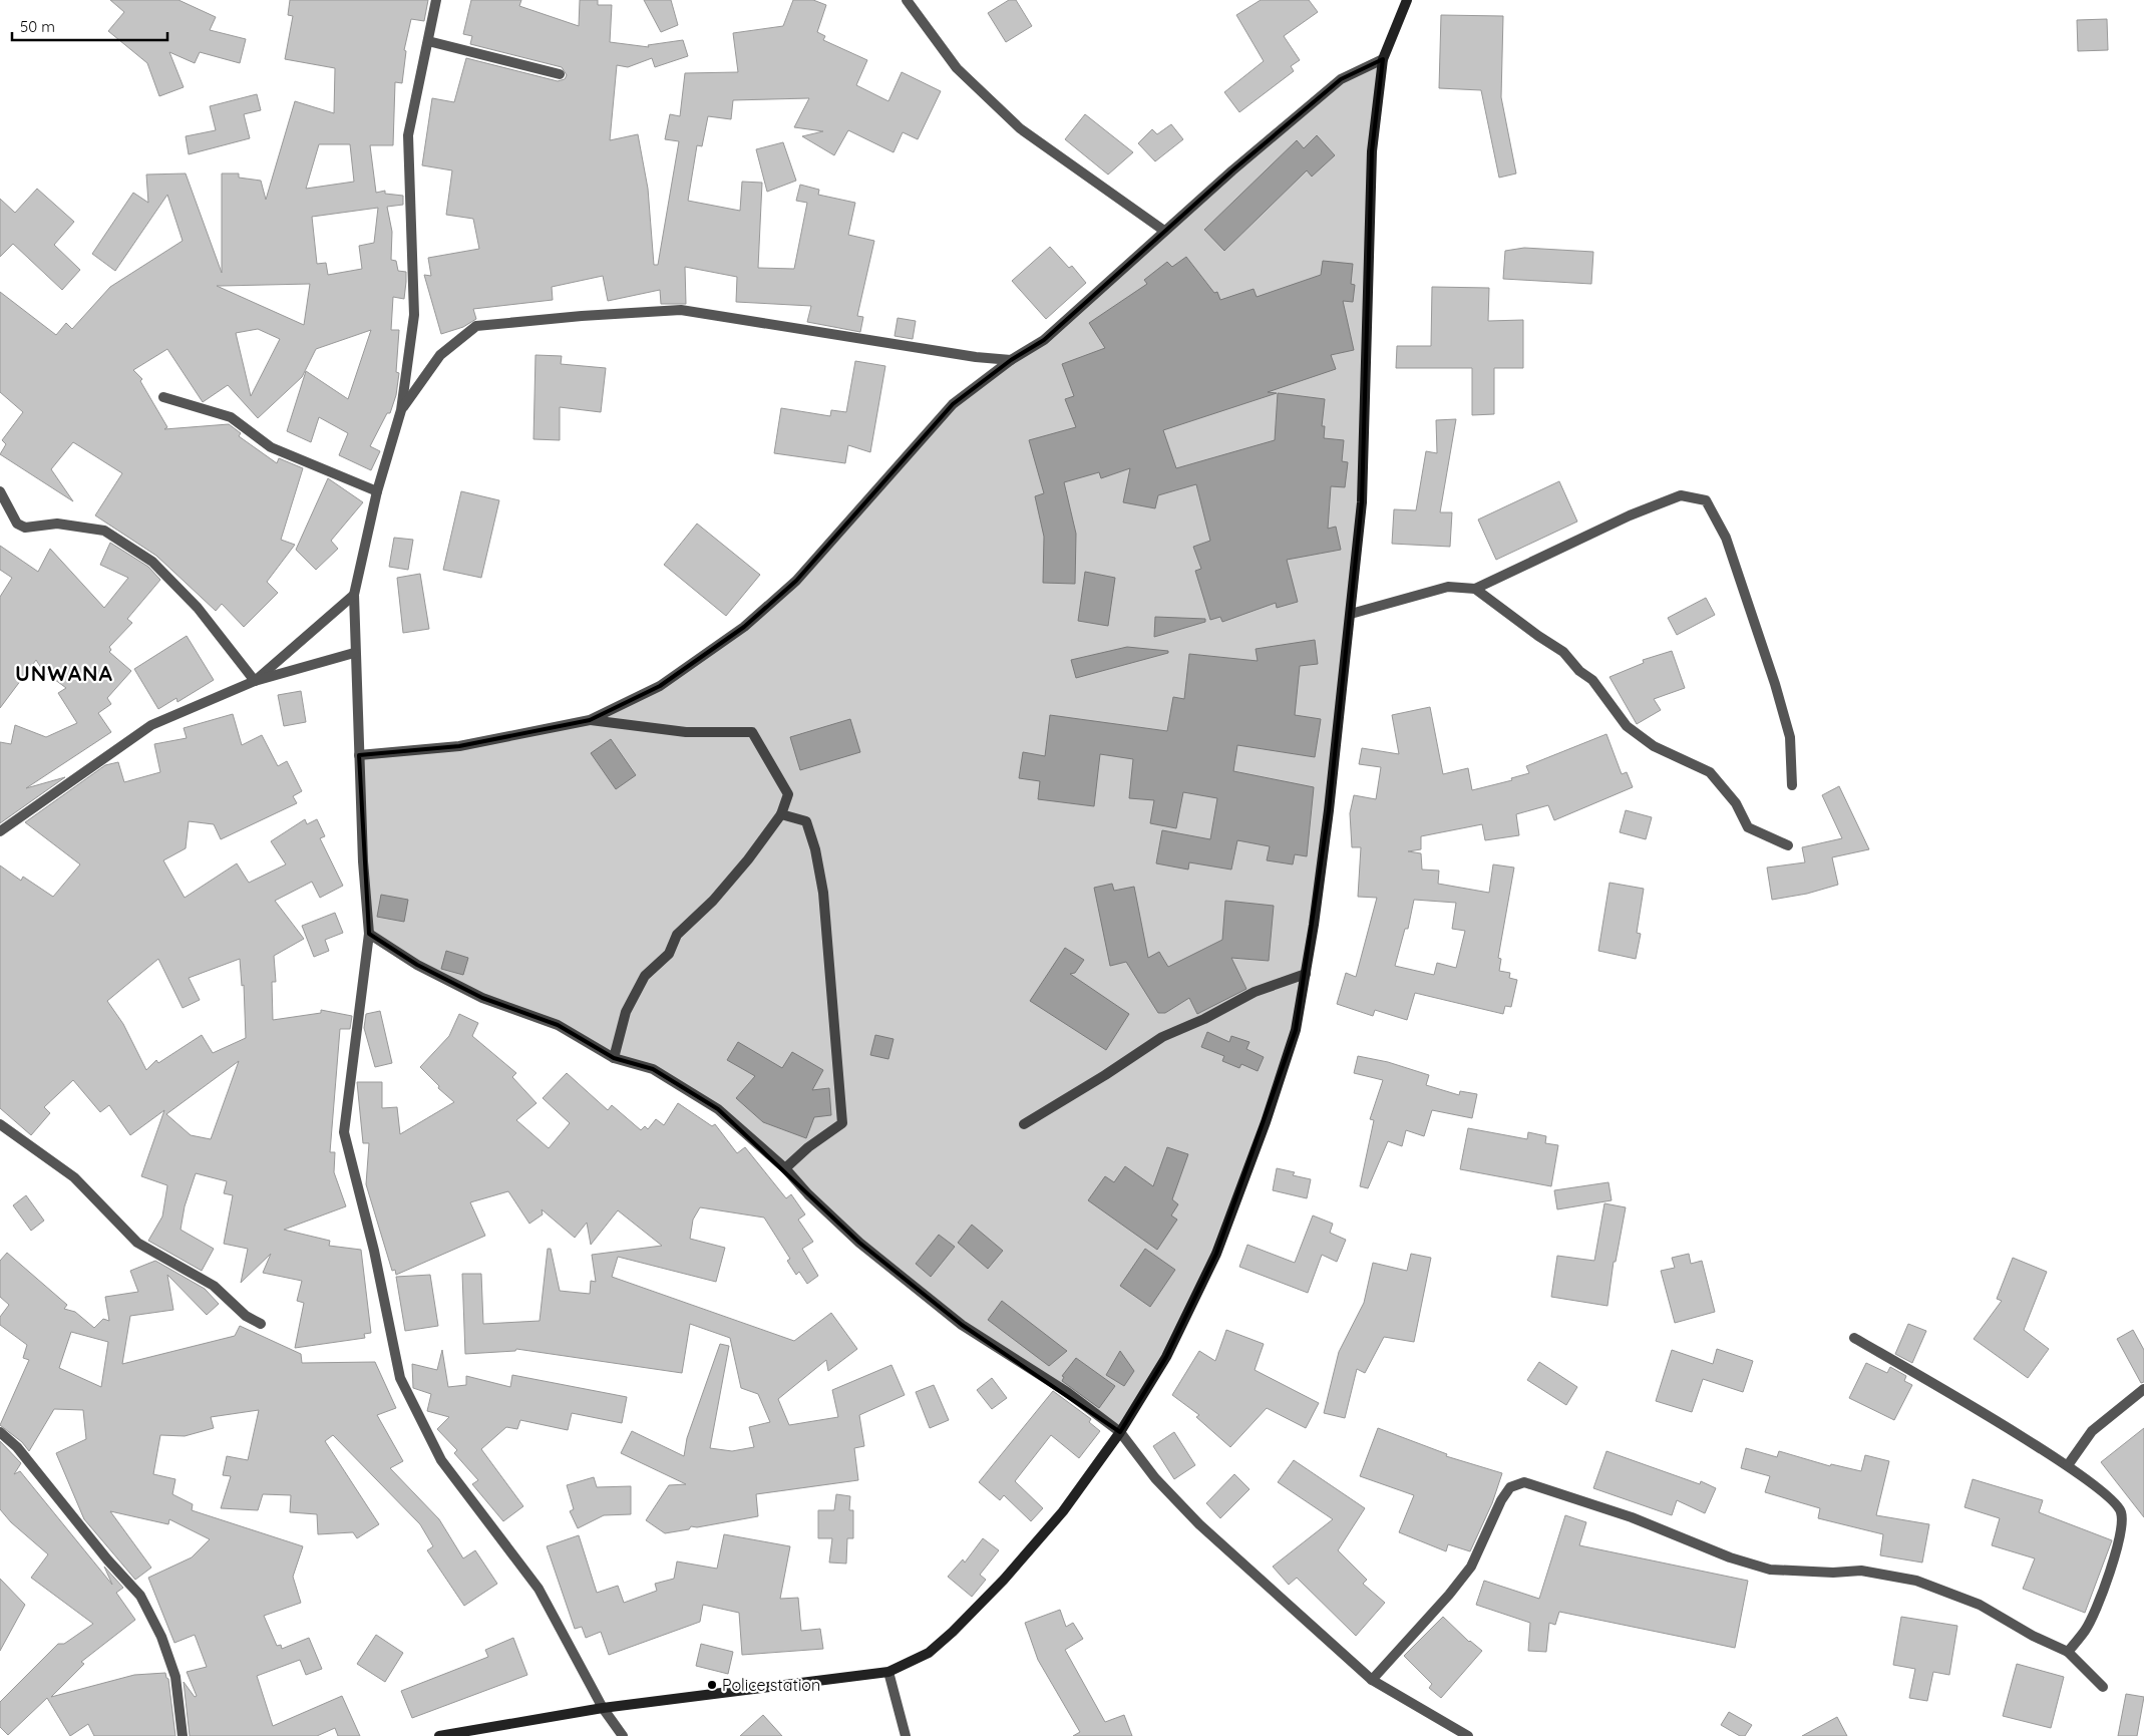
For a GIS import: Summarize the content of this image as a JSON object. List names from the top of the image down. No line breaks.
{"districts":["UNWANA"],"places":["Police station"],"scale_bar":"50 m"}
